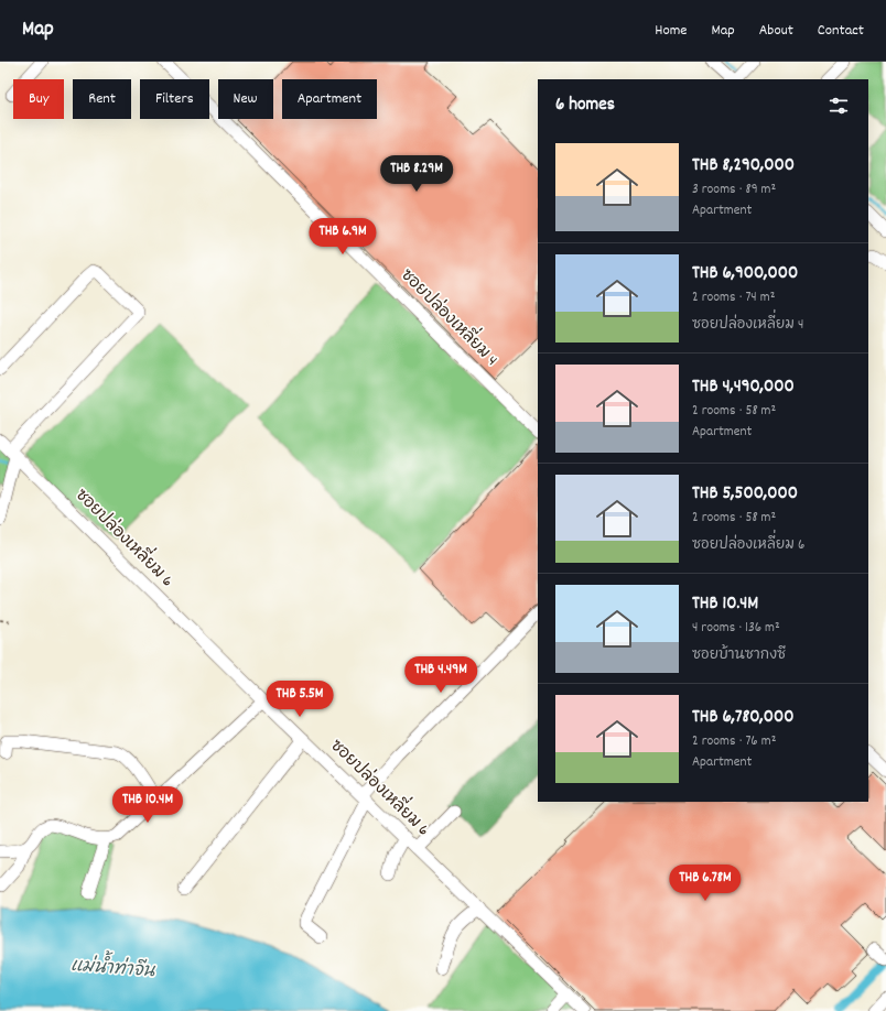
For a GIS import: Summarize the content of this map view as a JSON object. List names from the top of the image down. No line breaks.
{"streets":{"street":["ซอยปล่องเหลี่ยม 4","ซอยปล่องเหลี่ยม 6"]},"water":["แม่น้ำท่าจีน"],"page":{"header":"Map","nav":["Home","Map","About","Contact"],"chip":["Buy","Rent","Filters","New","Apartment"],"heading":"6 homes","list":[{"name":"THB 8,290,000","note":"3 rooms · 89 m² · Apartment"},{"name":"THB 6,900,000","note":"2 rooms · 74 m² · ซอยปล่องเหลี่ยม 4"},{"name":"THB 4,490,000","note":"2 rooms · 58 m² · Apartment"},{"name":"THB 5,500,000","note":"2 rooms · 58 m² · ซอยปล่องเหลี่ยม 6"},{"name":"THB 10.4M","note":"4 rooms · 136 m² · ซอยบ้านซากงซี"},{"name":"THB 6,780,000","note":"2 rooms · 76 m² · Apartment"}],"price":["THB 8.29M","THB 6.9M","THB 4.49M","THB 5.5M","THB 10.4M","THB 6.78M"]}}
